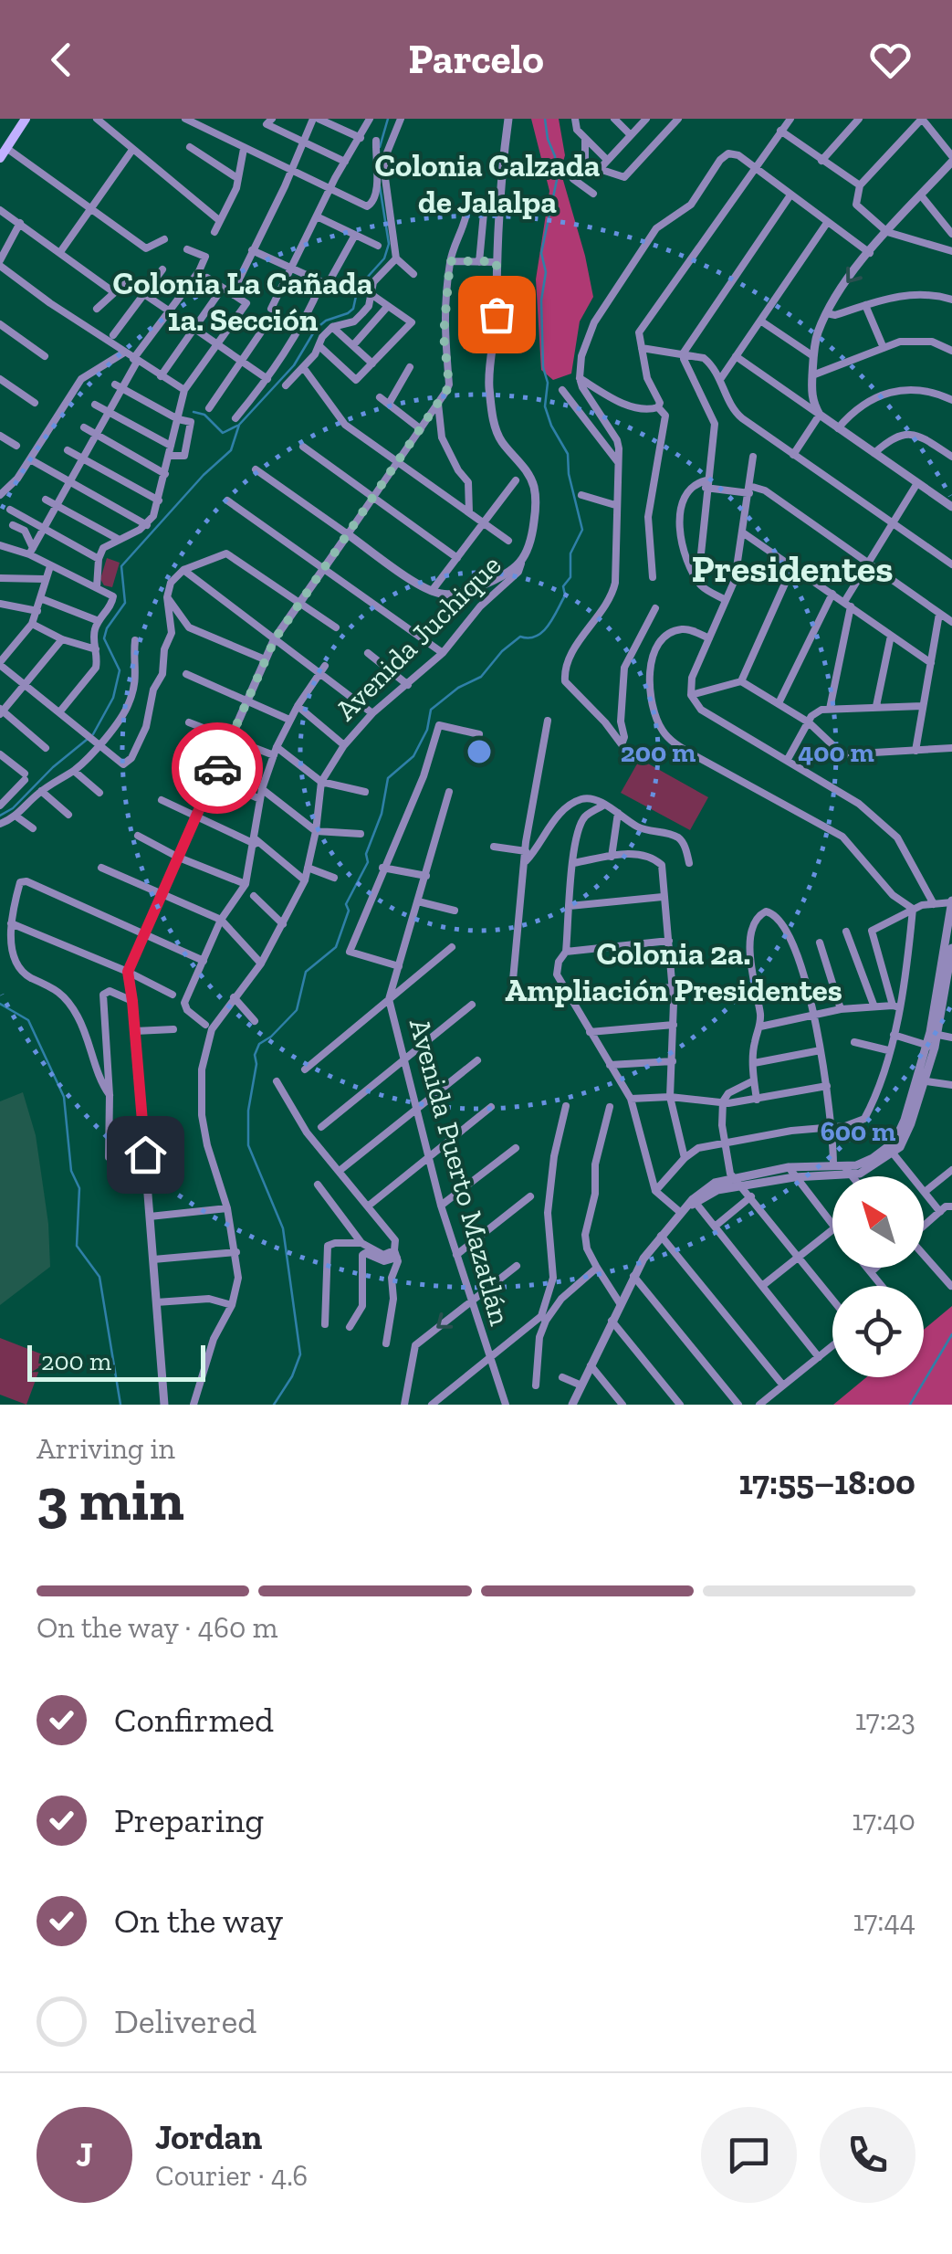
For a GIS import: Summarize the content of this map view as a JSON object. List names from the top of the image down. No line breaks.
{"streets":{"street":["Avenida Juchique","Avenida Puerto Mazatlán"]},"districts":["Colonia Calzada de Jalalpa","Colonia La Cañada 1a. Sección","Presidentes","Colonia 2a. Ampliación Presidentes"],"scale_bar":"200 m","north":"top left","page":{"header":"Parcelo","scale":"200 m","heading":["3 min","Arriving in","17:55–18:00"],"panel":["Jordan","Courier · 4.6"],"bar":"On the way · 460 m","list":[["Confirmed","17:23"],["Preparing","17:40"],["On the way","17:44"],"Delivered"],"round":"J"},"rings":["200 m","400 m","600 m"]}
